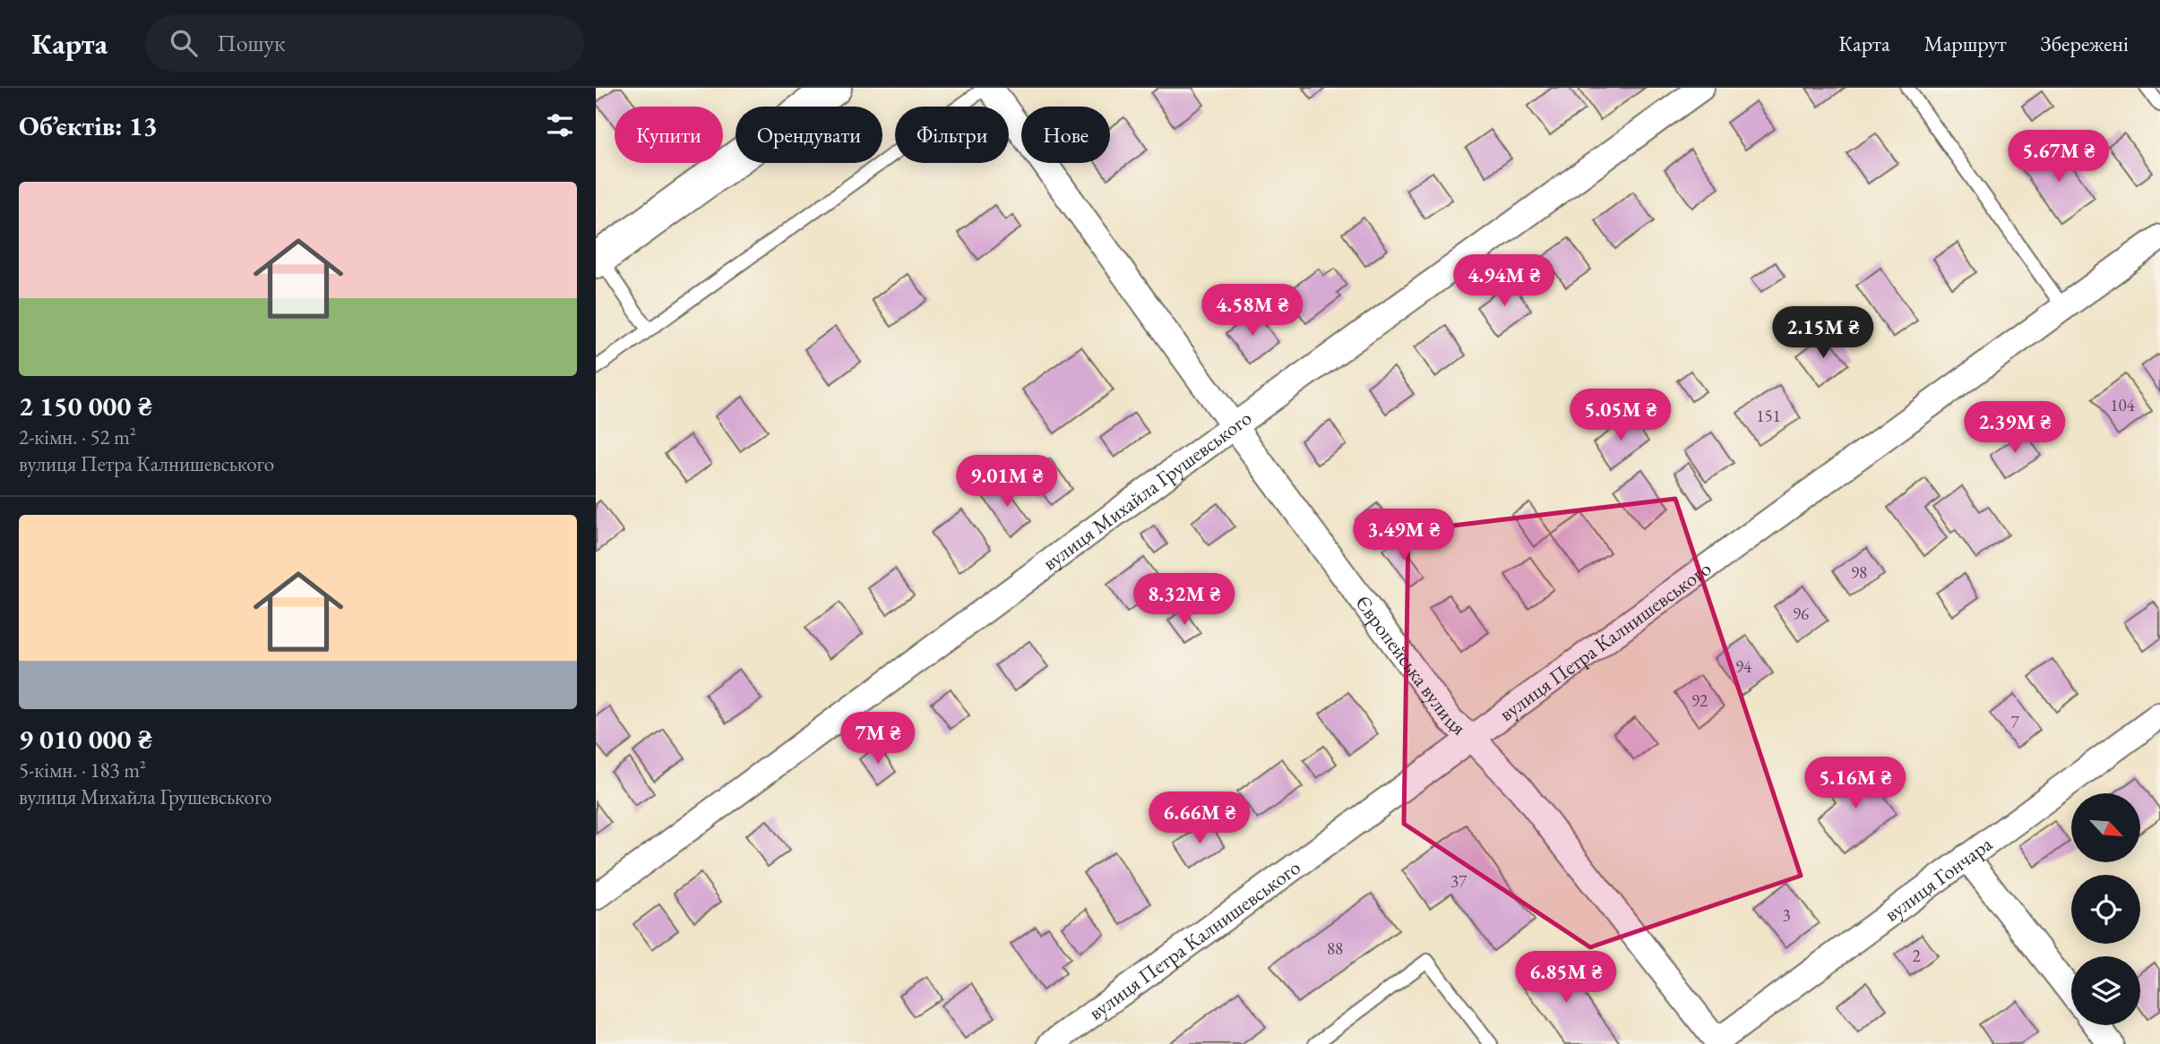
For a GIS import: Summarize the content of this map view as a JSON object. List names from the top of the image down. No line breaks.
{"streets":{"street":["вулиця Михайла Грушевського","вулиця Петра Калнишевського","Європейська вулиця","вулиця Гончара"]},"crossings":[["вулиця Михайла Грушевського","Європейська вулиця"],["вулиця Петра Калнишевського","Європейська вулиця"],["Європейська вулиця","вулиця Гончара"]],"house_numbers":["104","151","98","96","94","92","7","37","3","88","2"],"north":"bottom right","page":{"header":"Карта","search":"Пошук","nav":["Карта","Маршрут","Збережені"],"heading":"Об’єктів: 13","chip":["Купити","Орендувати","Фільтри","Нове"],"price":["5.67M ₴","4.94M ₴","4.58M ₴","2.15M ₴","5.05M ₴","2.39M ₴","9.01M ₴","3.49M ₴","8.32M ₴","7M ₴","5.16M ₴","6.66M ₴","6.85M ₴"],"list":[{"name":"2 150 000 ₴","note":"2-кімн. · 52 m² · вулиця Петра Калнишевського"},{"name":"9 010 000 ₴","note":"5-кімн. · 183 m² · вулиця Михайла Грушевського"}]}}
